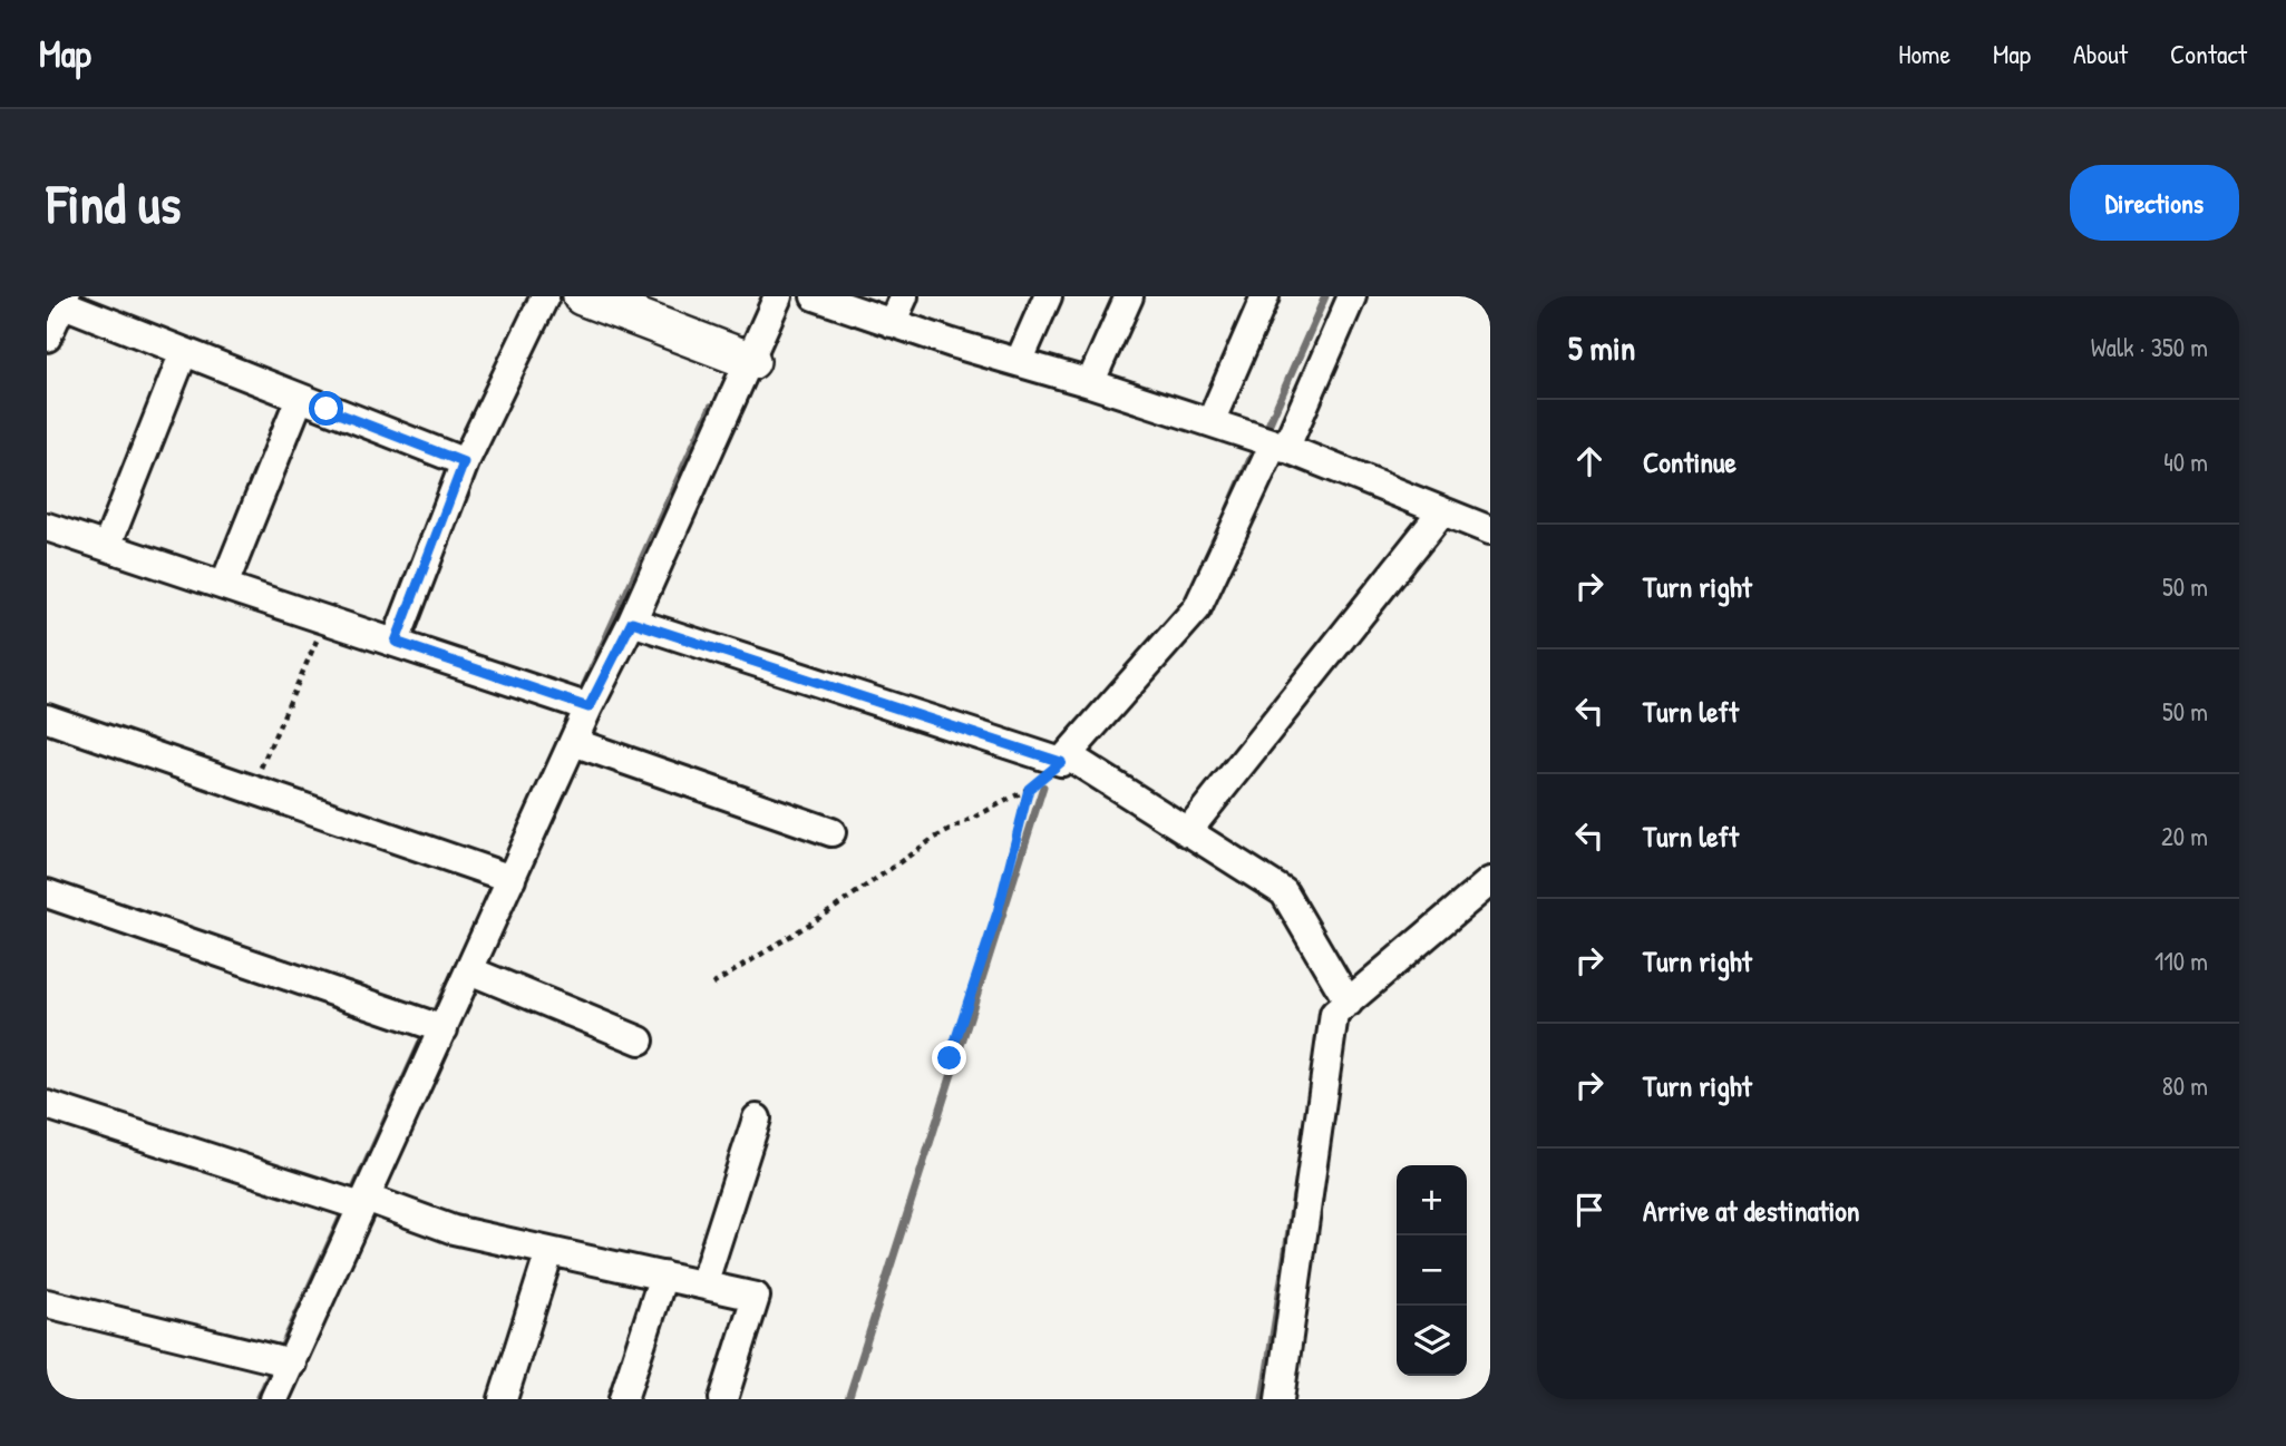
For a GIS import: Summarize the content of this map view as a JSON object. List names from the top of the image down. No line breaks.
{"page":{"header":"Map","nav":["Home","Map","About","Contact"],"buttons":"Directions","title":"Find us","heading":["5 min","Walk · 350 m"],"list":[["Continue","40 m"],["Turn right","50 m"],["Turn left","50 m"],["Turn left","20 m"],["Turn right","110 m"],["Turn right","80 m"],"Arrive at destination"],"map_buttons":["+","−"]}}
